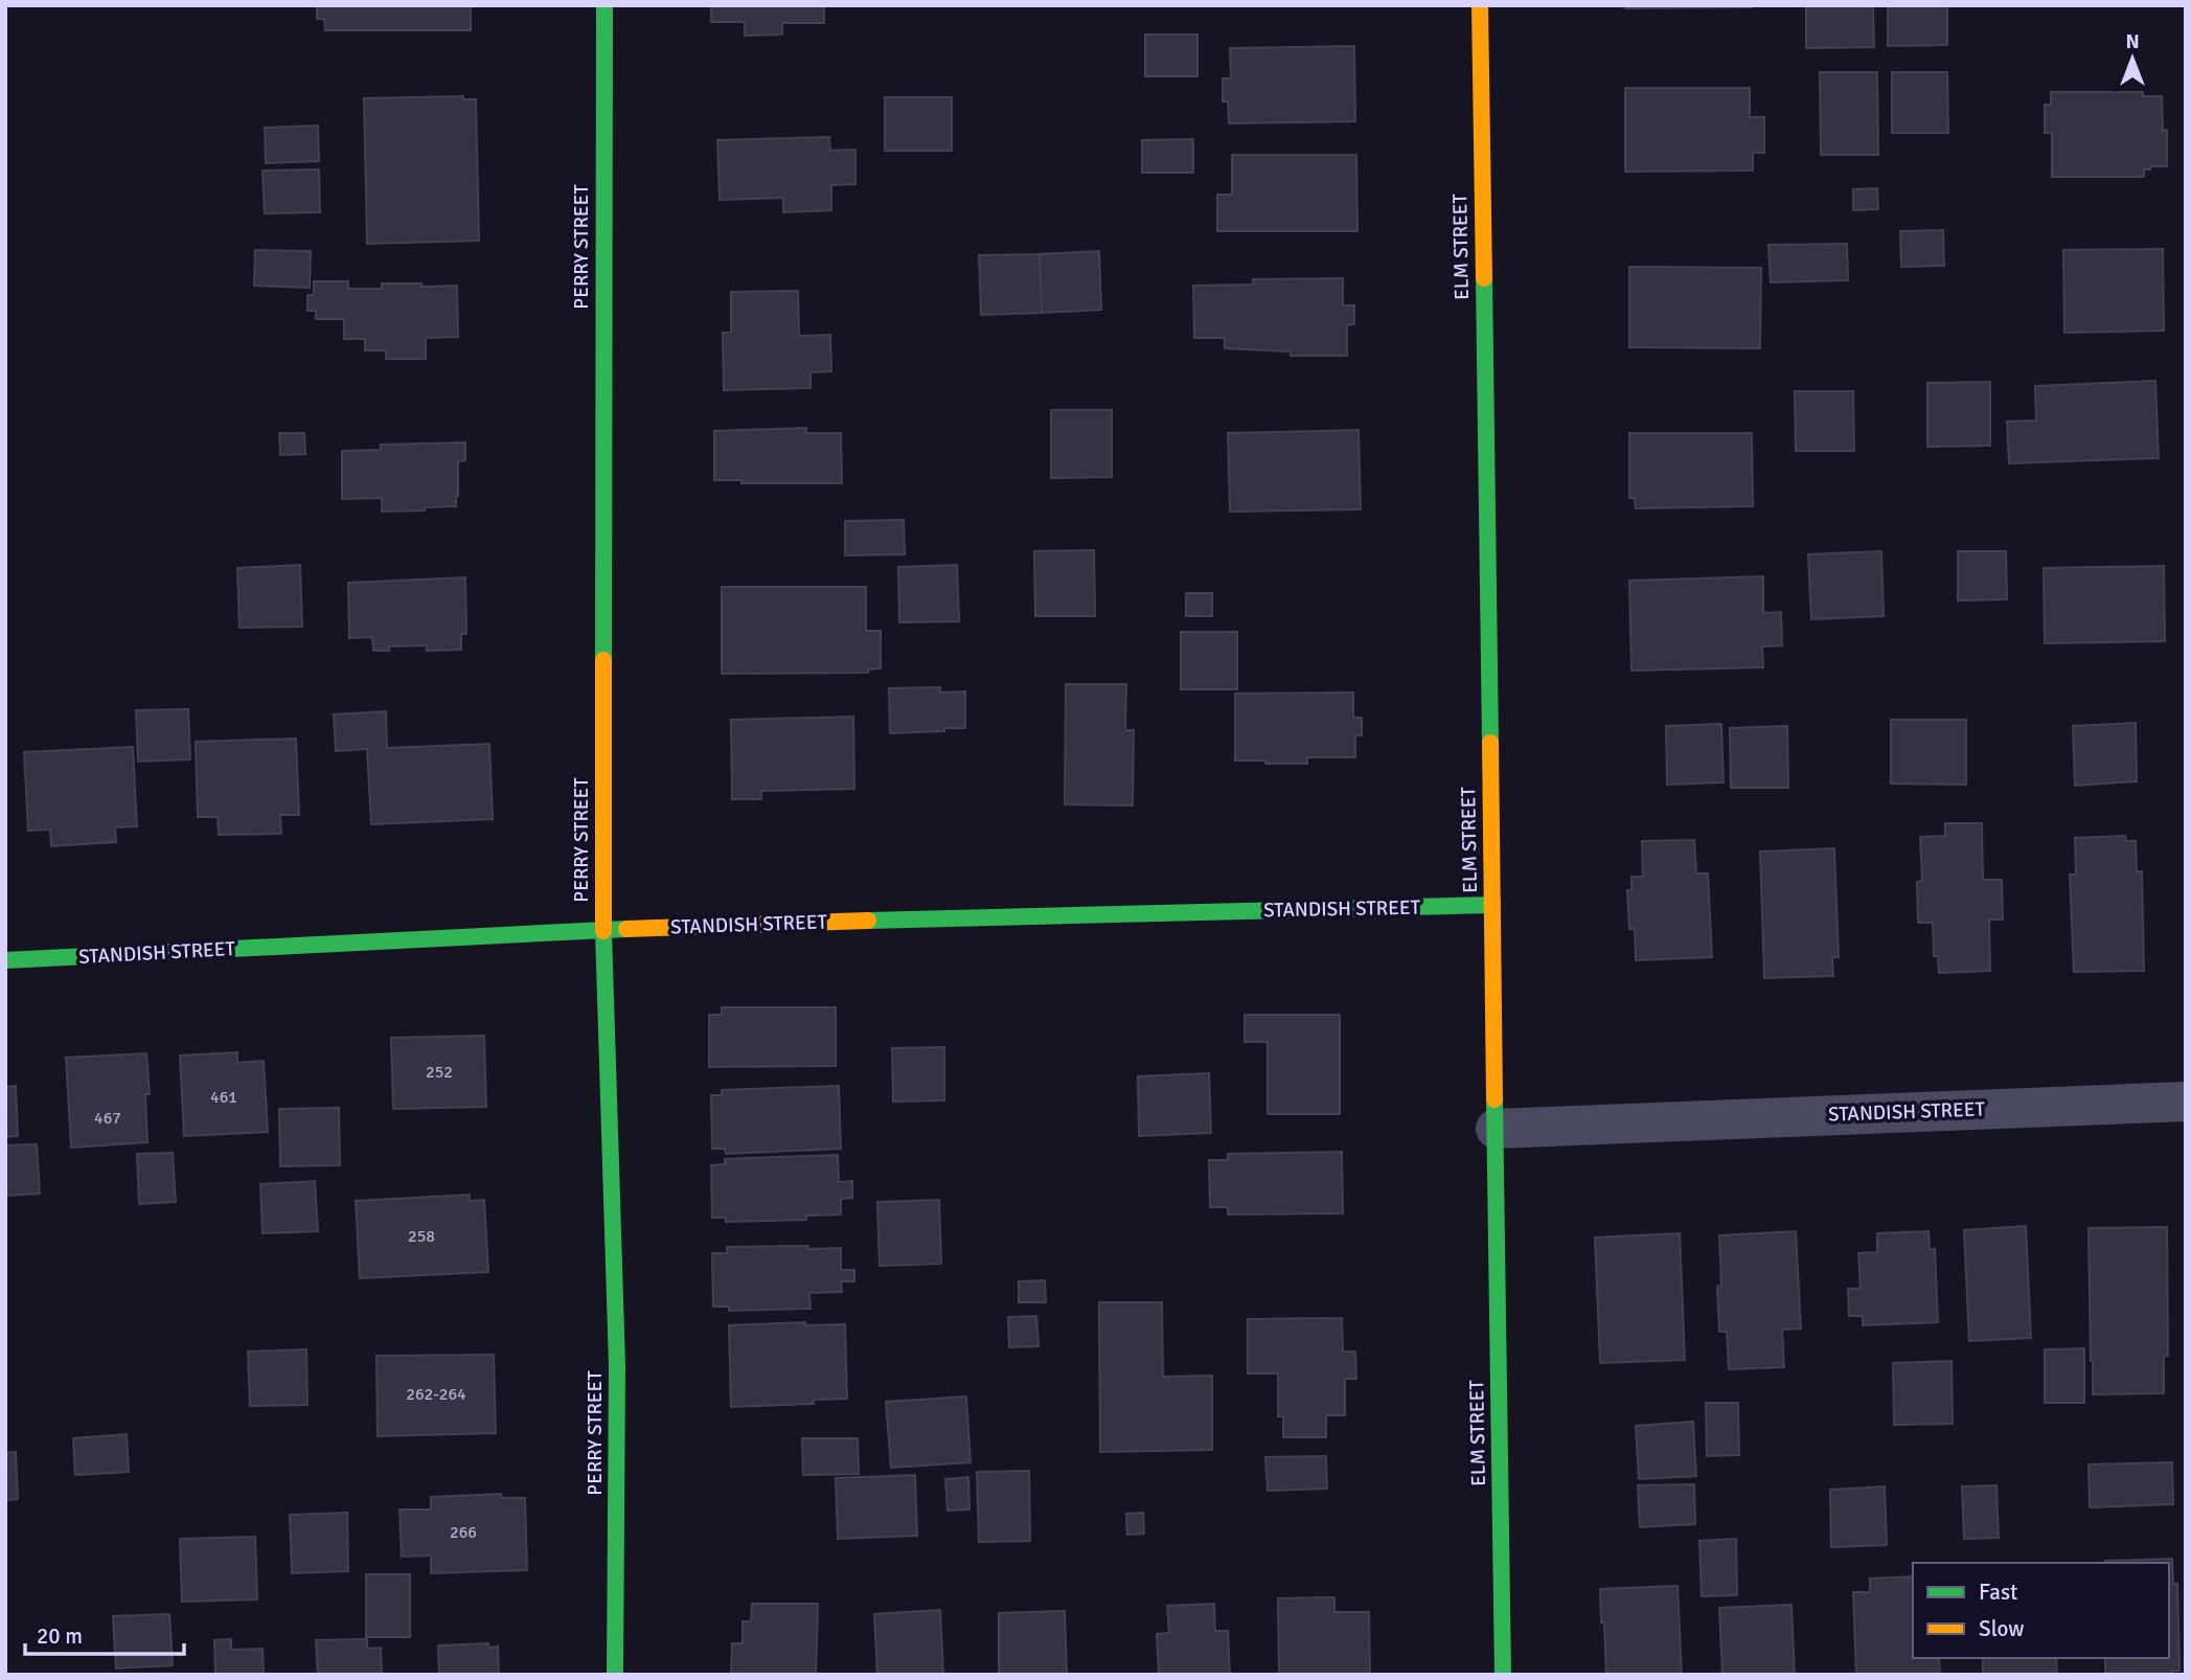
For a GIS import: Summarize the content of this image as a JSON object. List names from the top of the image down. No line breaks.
{"streets":{"street":["PERRY STREET","ELM STREET","STANDISH STREET"]},"crossings":[["PERRY STREET","STANDISH STREET"],["ELM STREET","STANDISH STREET"]],"house_numbers":["252","461","467","258","262-264","266"],"legend":["Fast","Slow"],"scale_bar":"20 m","north":"top"}
